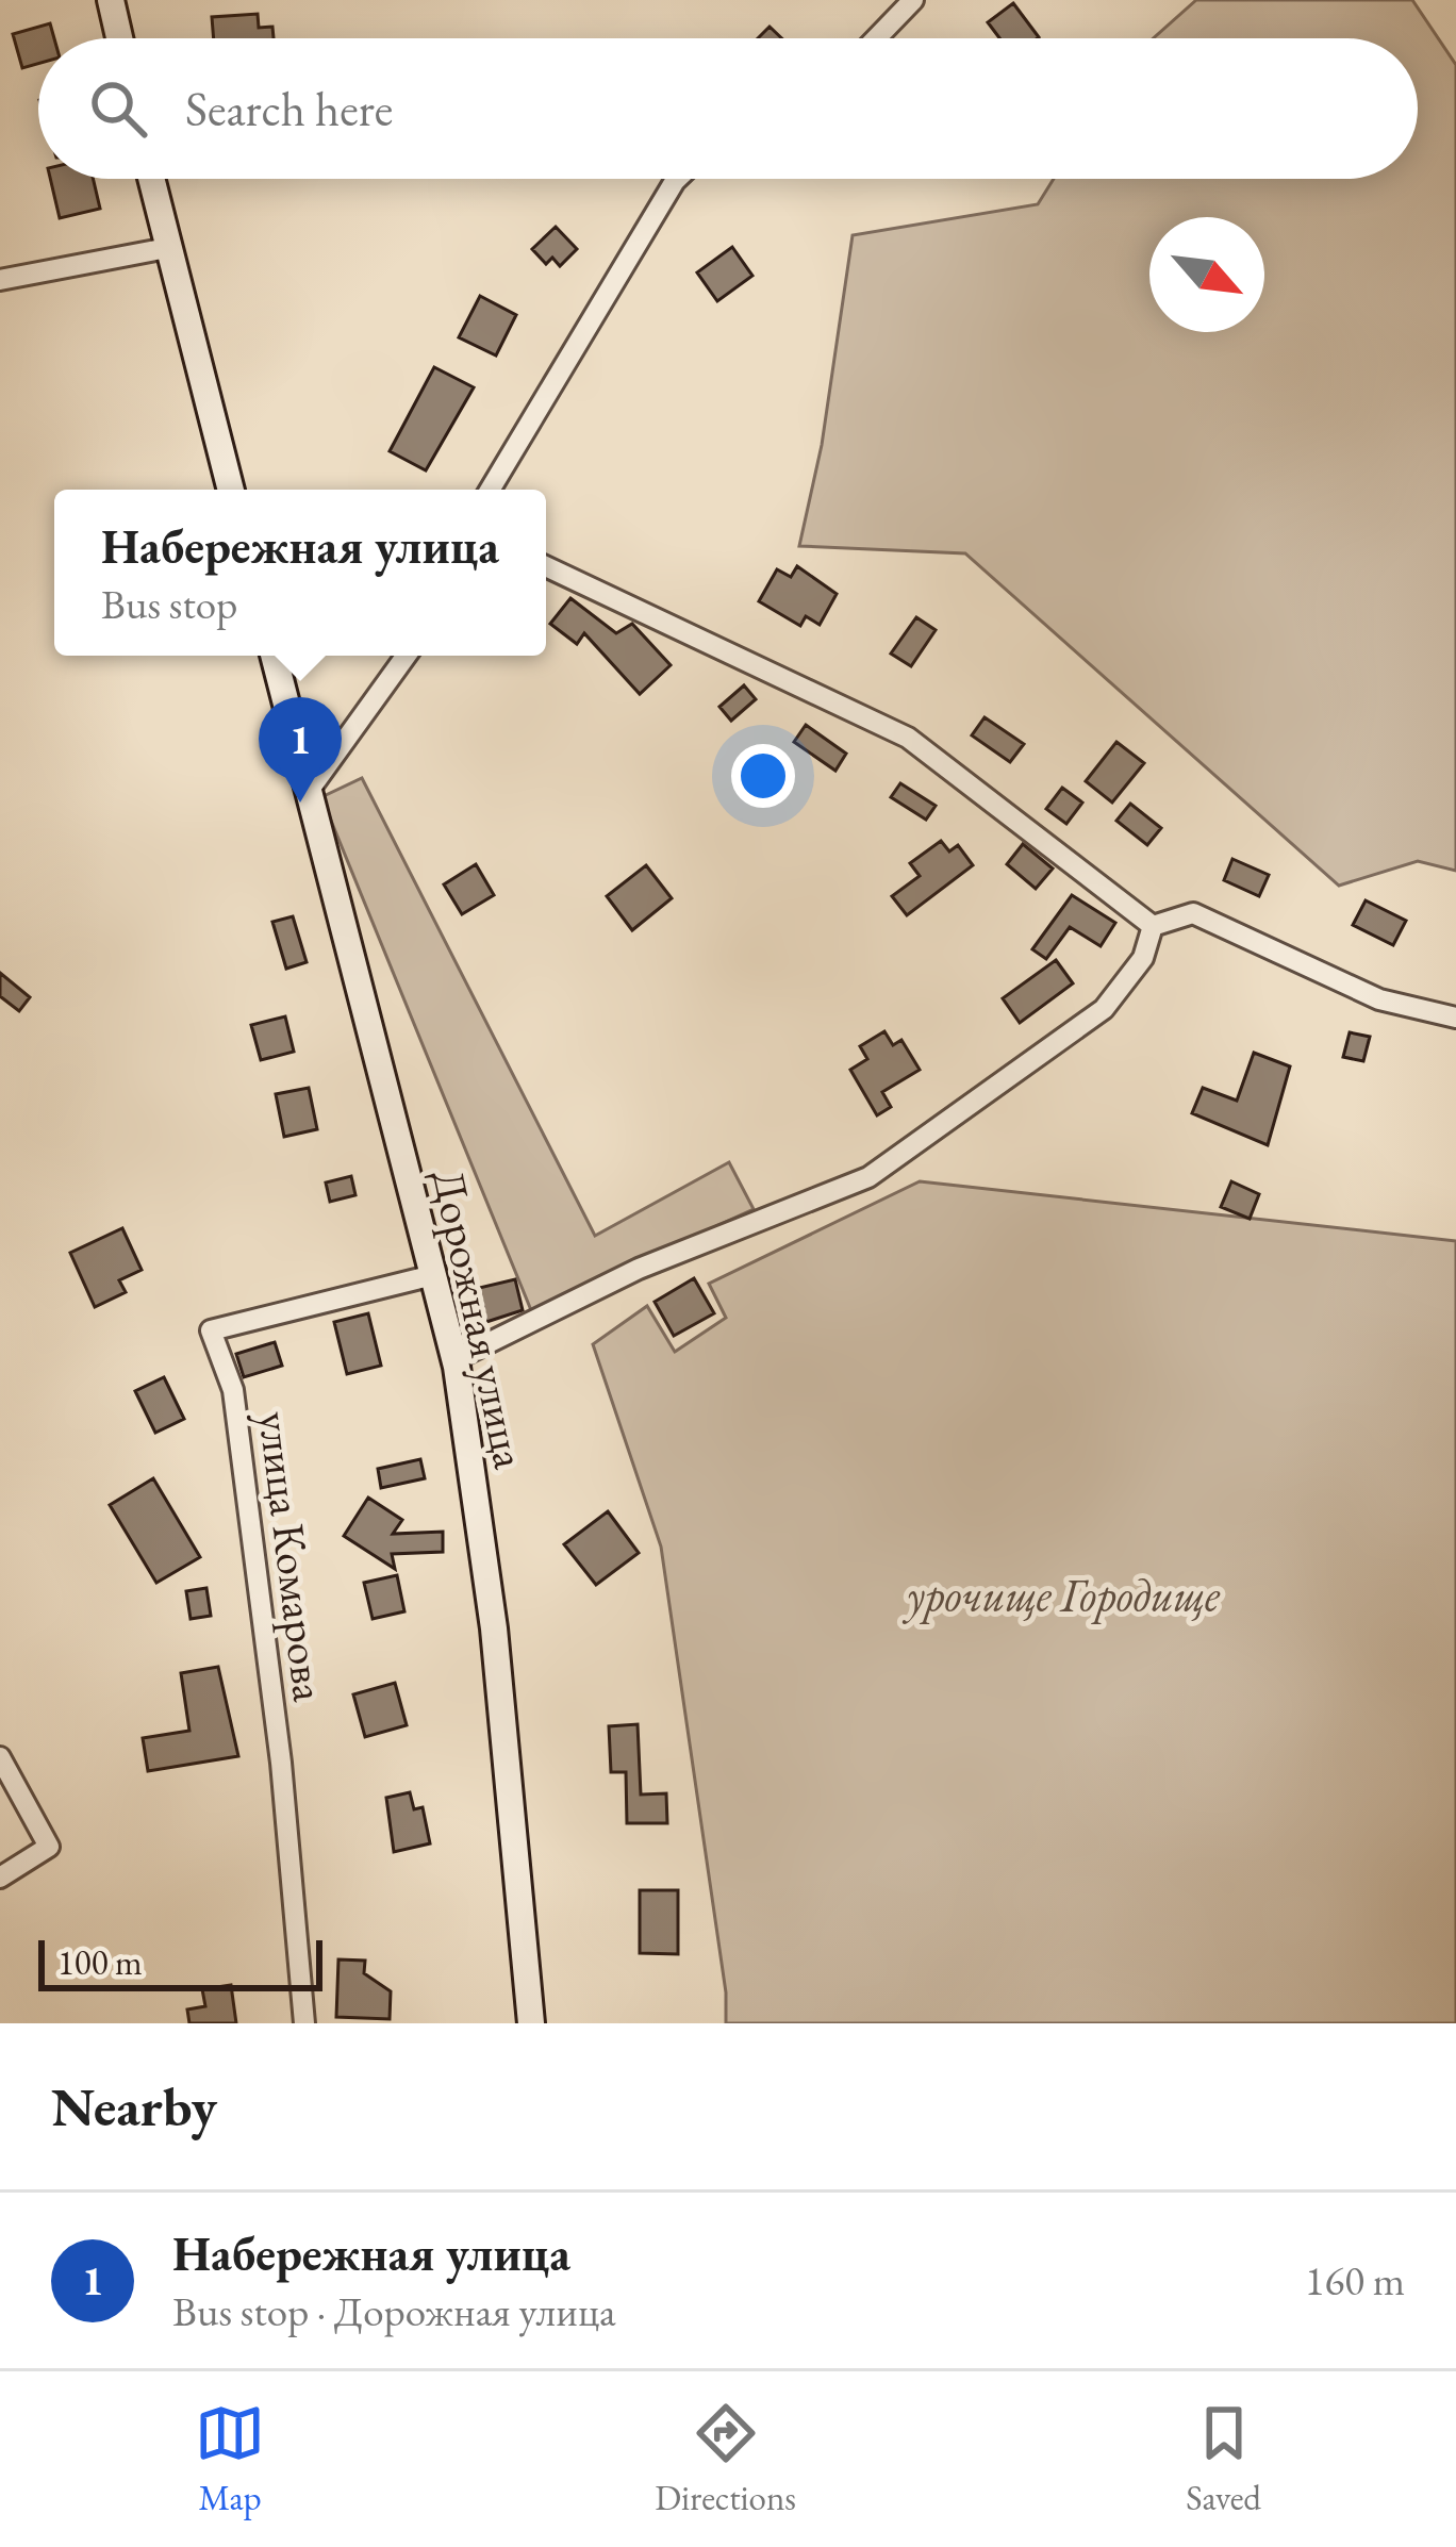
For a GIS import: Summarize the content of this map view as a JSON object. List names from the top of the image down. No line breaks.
{"streets":{"street":["Дорожная улица","улица Комарова"]},"crossings":[["Дорожная улица","улица Комарова"]],"parks":["урочище Городище"],"scale_bar":"100 m","north":"bottom right","page":{"search":"Search here","popup":["Набережная улица","Bus stop"],"pins":"1","scale":"100 m","heading":"Nearby","list":[{"mark":"1","name":"Набережная улица","note":"Bus stop · Дорожная улица","value":"160 m"}],"nav":["Map","Directions","Saved"]}}
